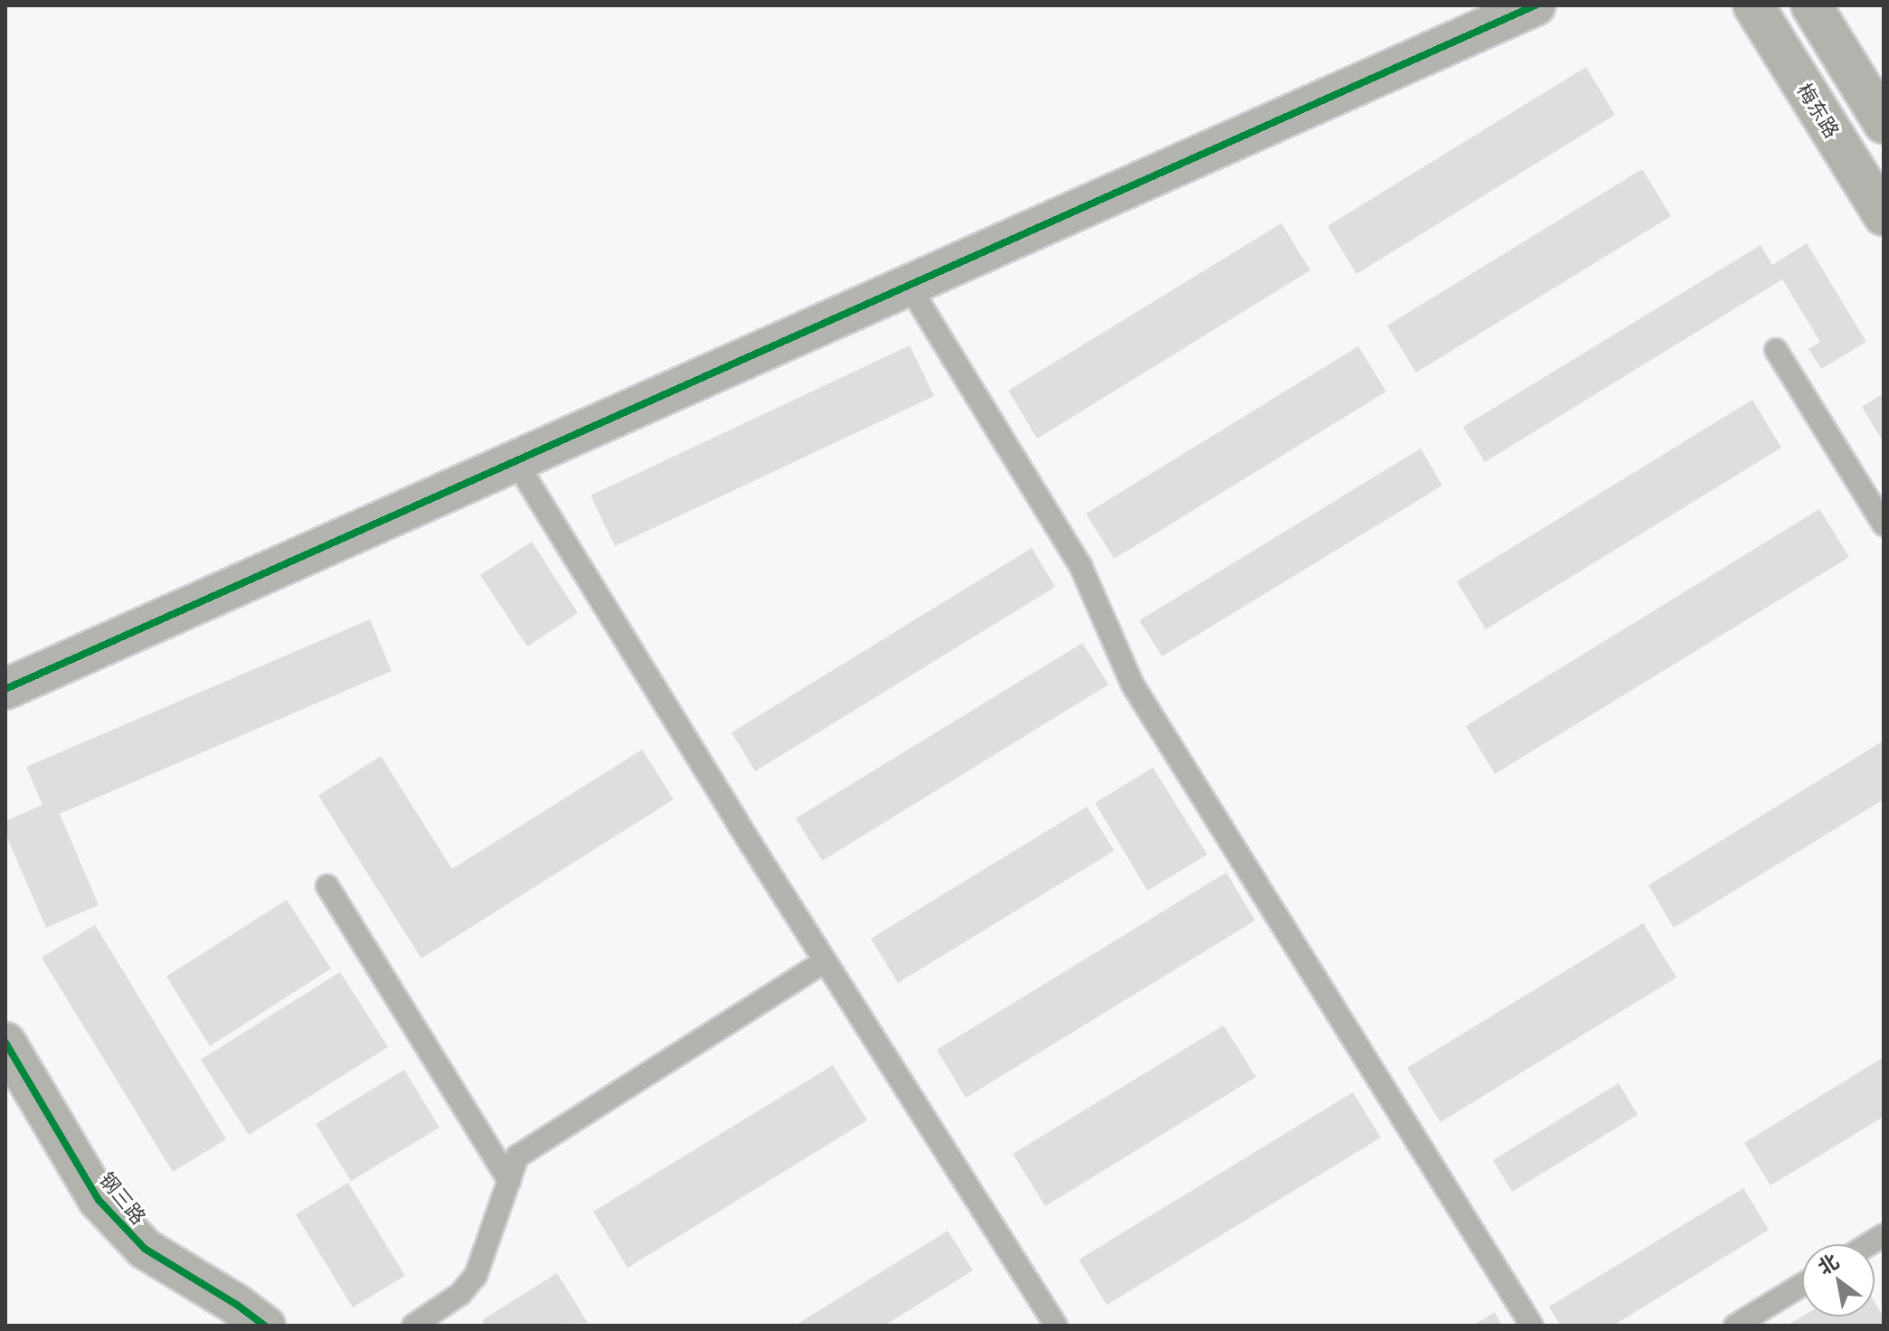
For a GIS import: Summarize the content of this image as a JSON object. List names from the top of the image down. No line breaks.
{"streets":{"main road":["梅东路","钢三路"]},"north":"top left"}
